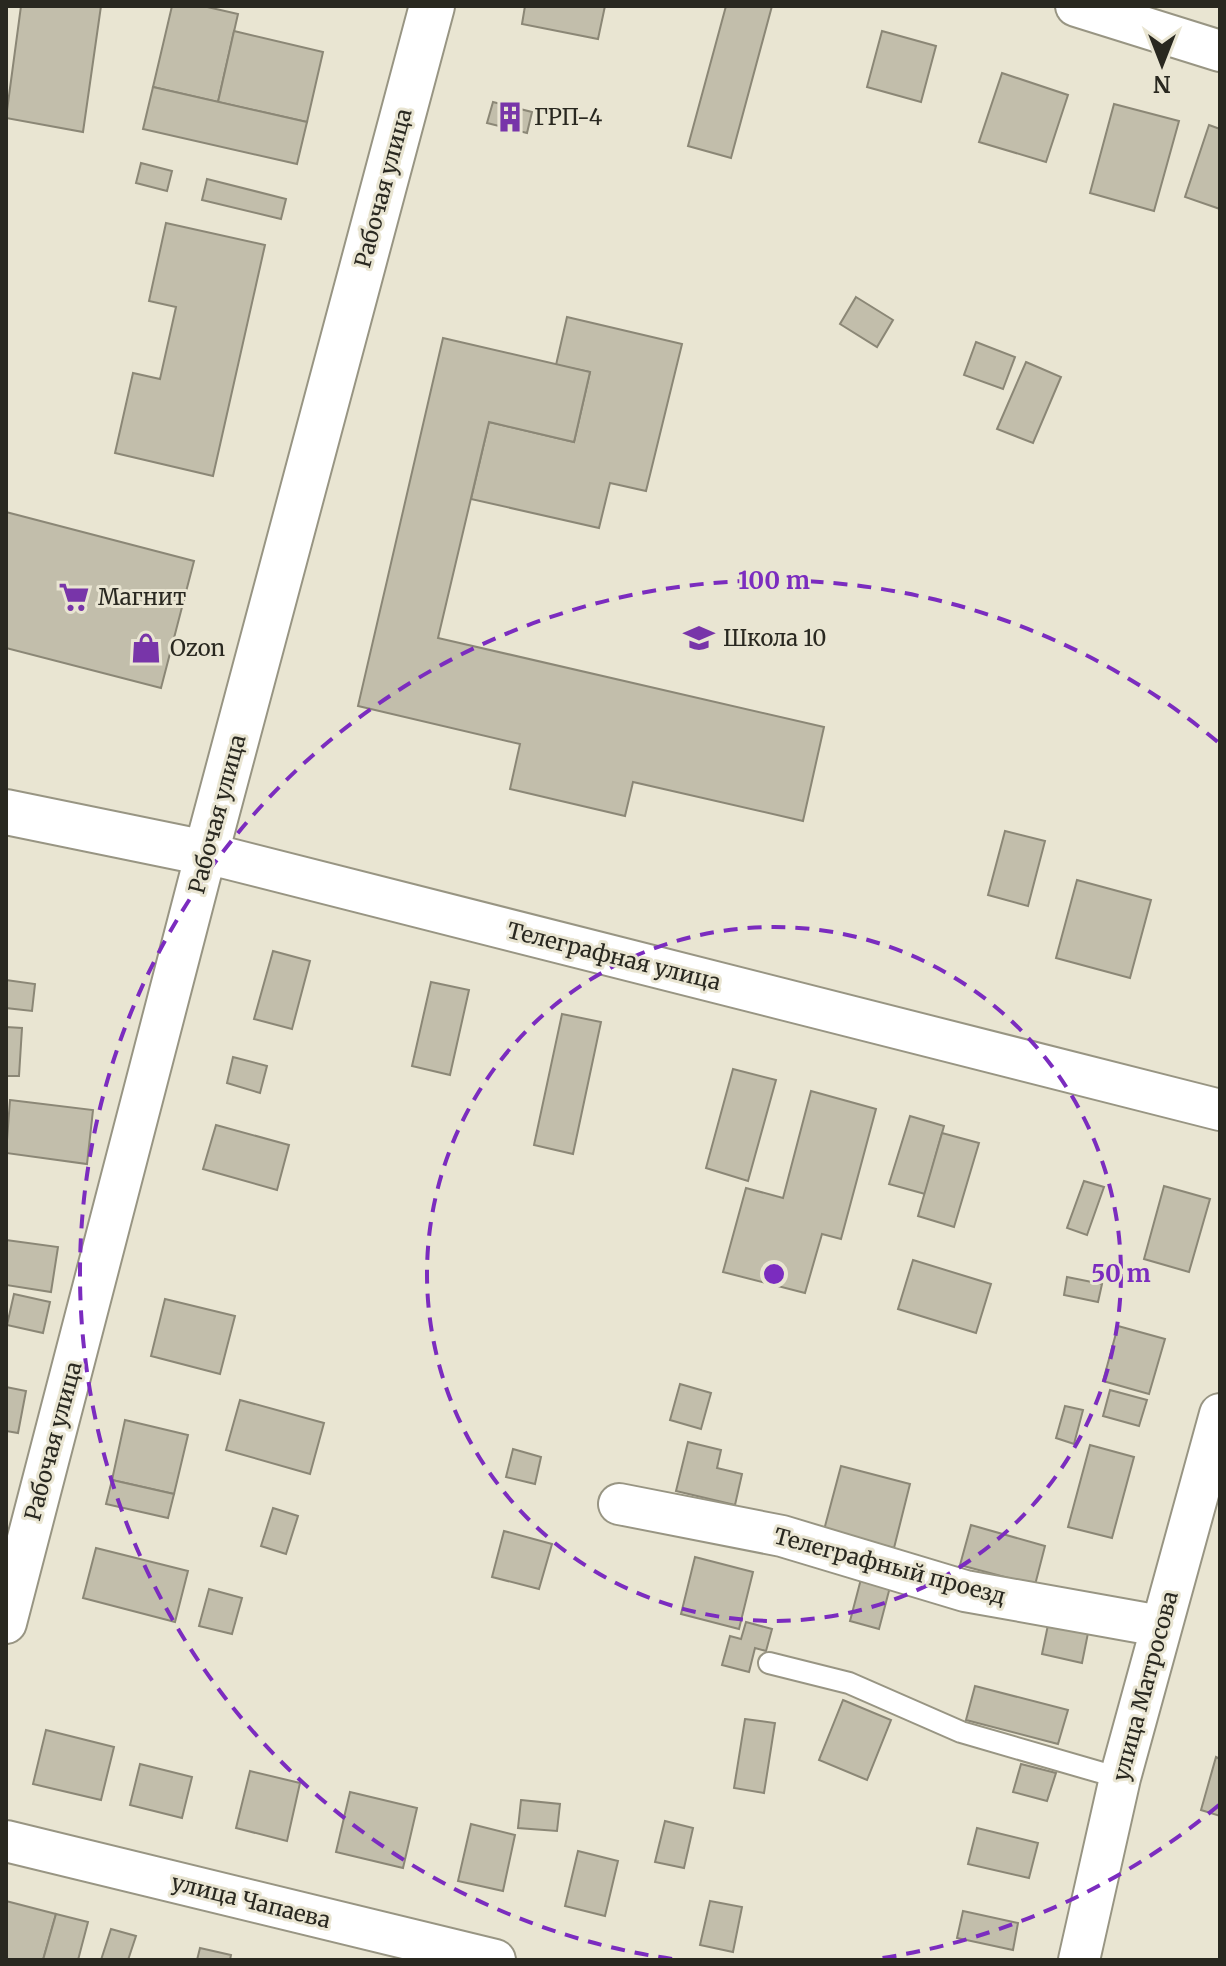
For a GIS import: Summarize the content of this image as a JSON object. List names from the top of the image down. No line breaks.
{"streets":{"street":["Рабочая улица","Телеграфная улица","Телеграфный проезд","улица Матросова","улица Чапаева"]},"crossings":[["Рабочая улица","Телеграфная улица"],["Телеграфный проезд","улица Матросова"]],"places":{"building":["ГРП-4"],"supermarket":["Магнит"],"school or university":["Школа 10"],"shop":["Ozon"]},"north":"bottom","rings":["100 m","50 m"]}
